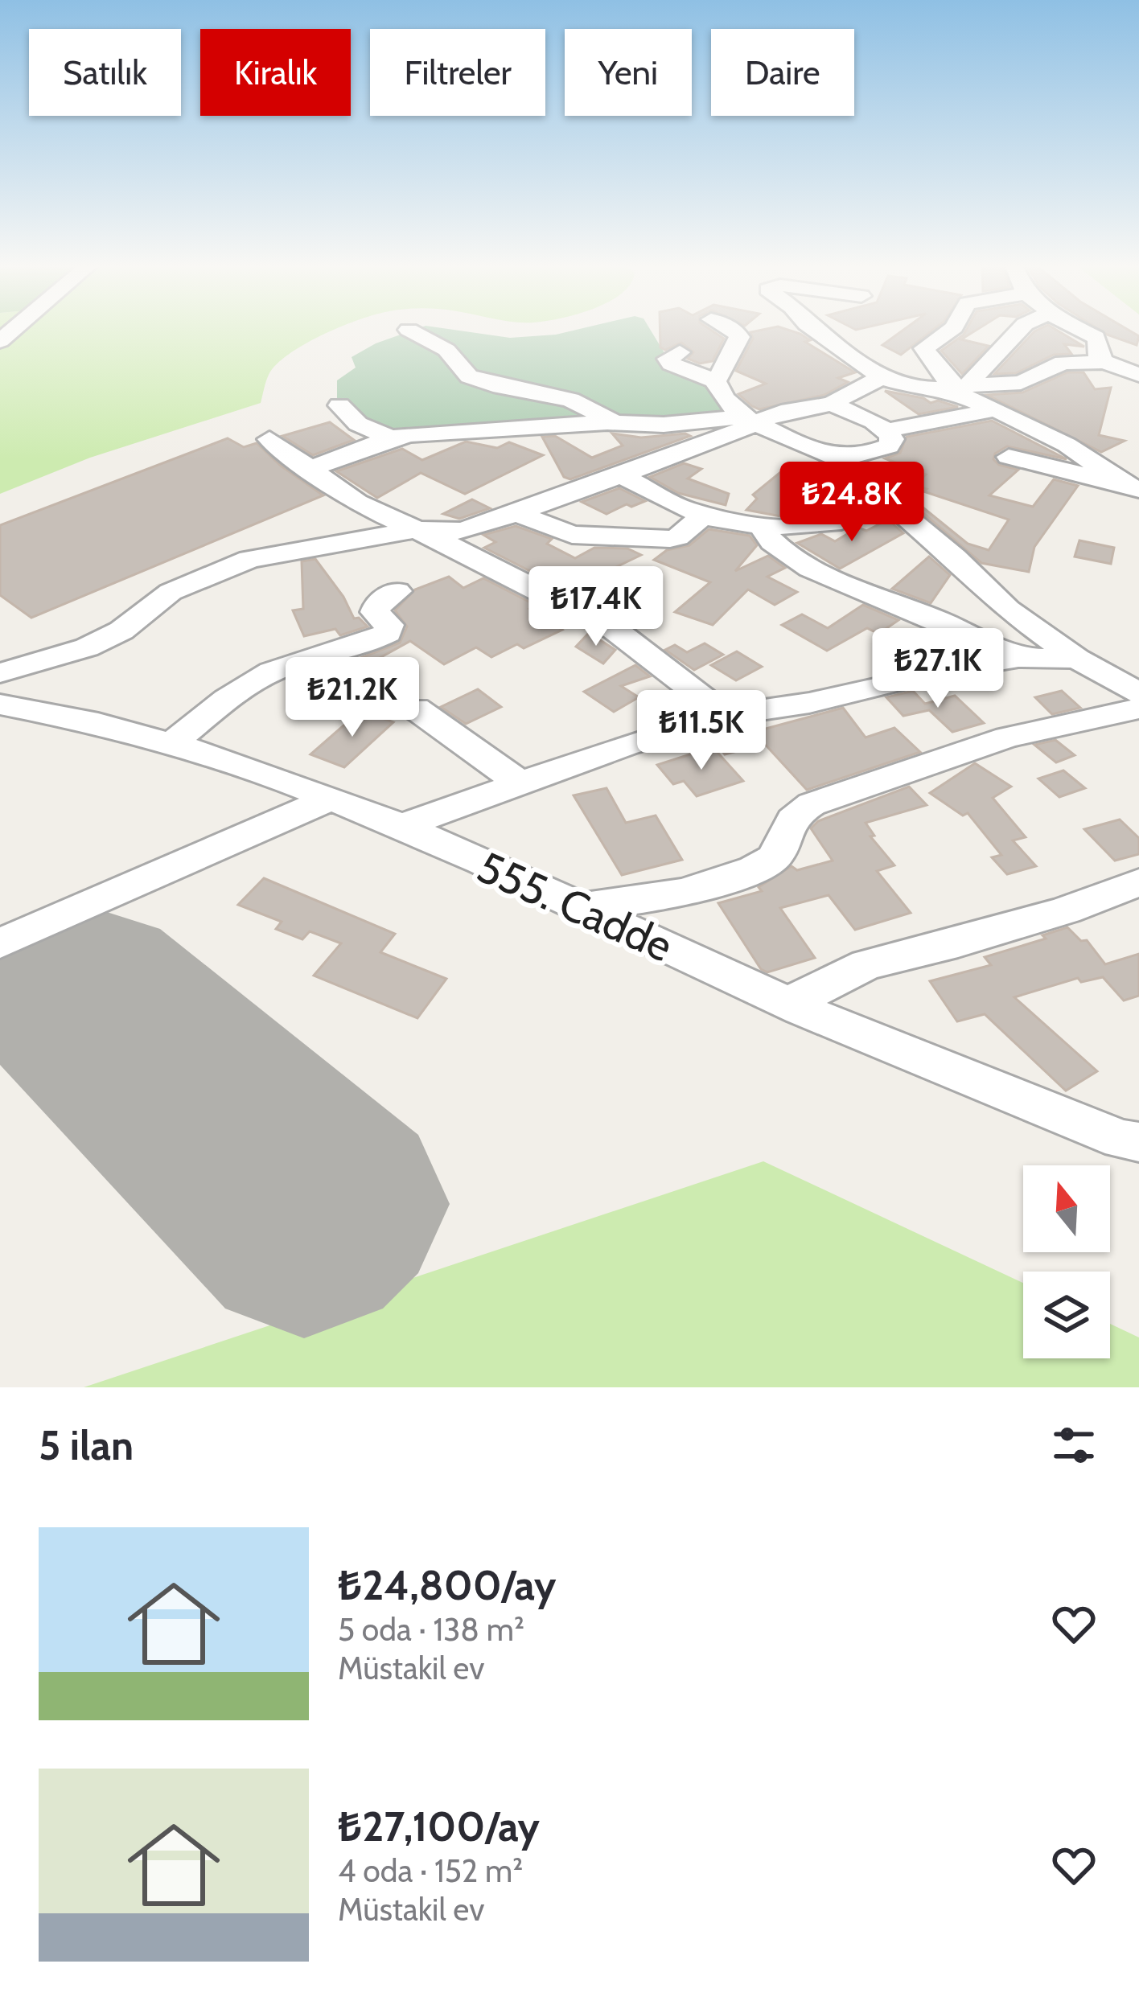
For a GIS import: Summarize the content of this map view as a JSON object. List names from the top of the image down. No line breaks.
{"streets":{"street":["555. Cadde"]},"north":"top","page":{"chip":["Satılık","Kiralık","Filtreler","Yeni","Daire"],"price":["₺24.8K","₺17.4K","₺27.1K","₺21.2K","₺11.5K"],"heading":"5 ilan","list":[{"name":"₺24,800/ay","note":"5 oda · 138 m² · Müstakil ev"},{"name":"₺27,100/ay","note":"4 oda · 152 m² · Müstakil ev"}]}}
